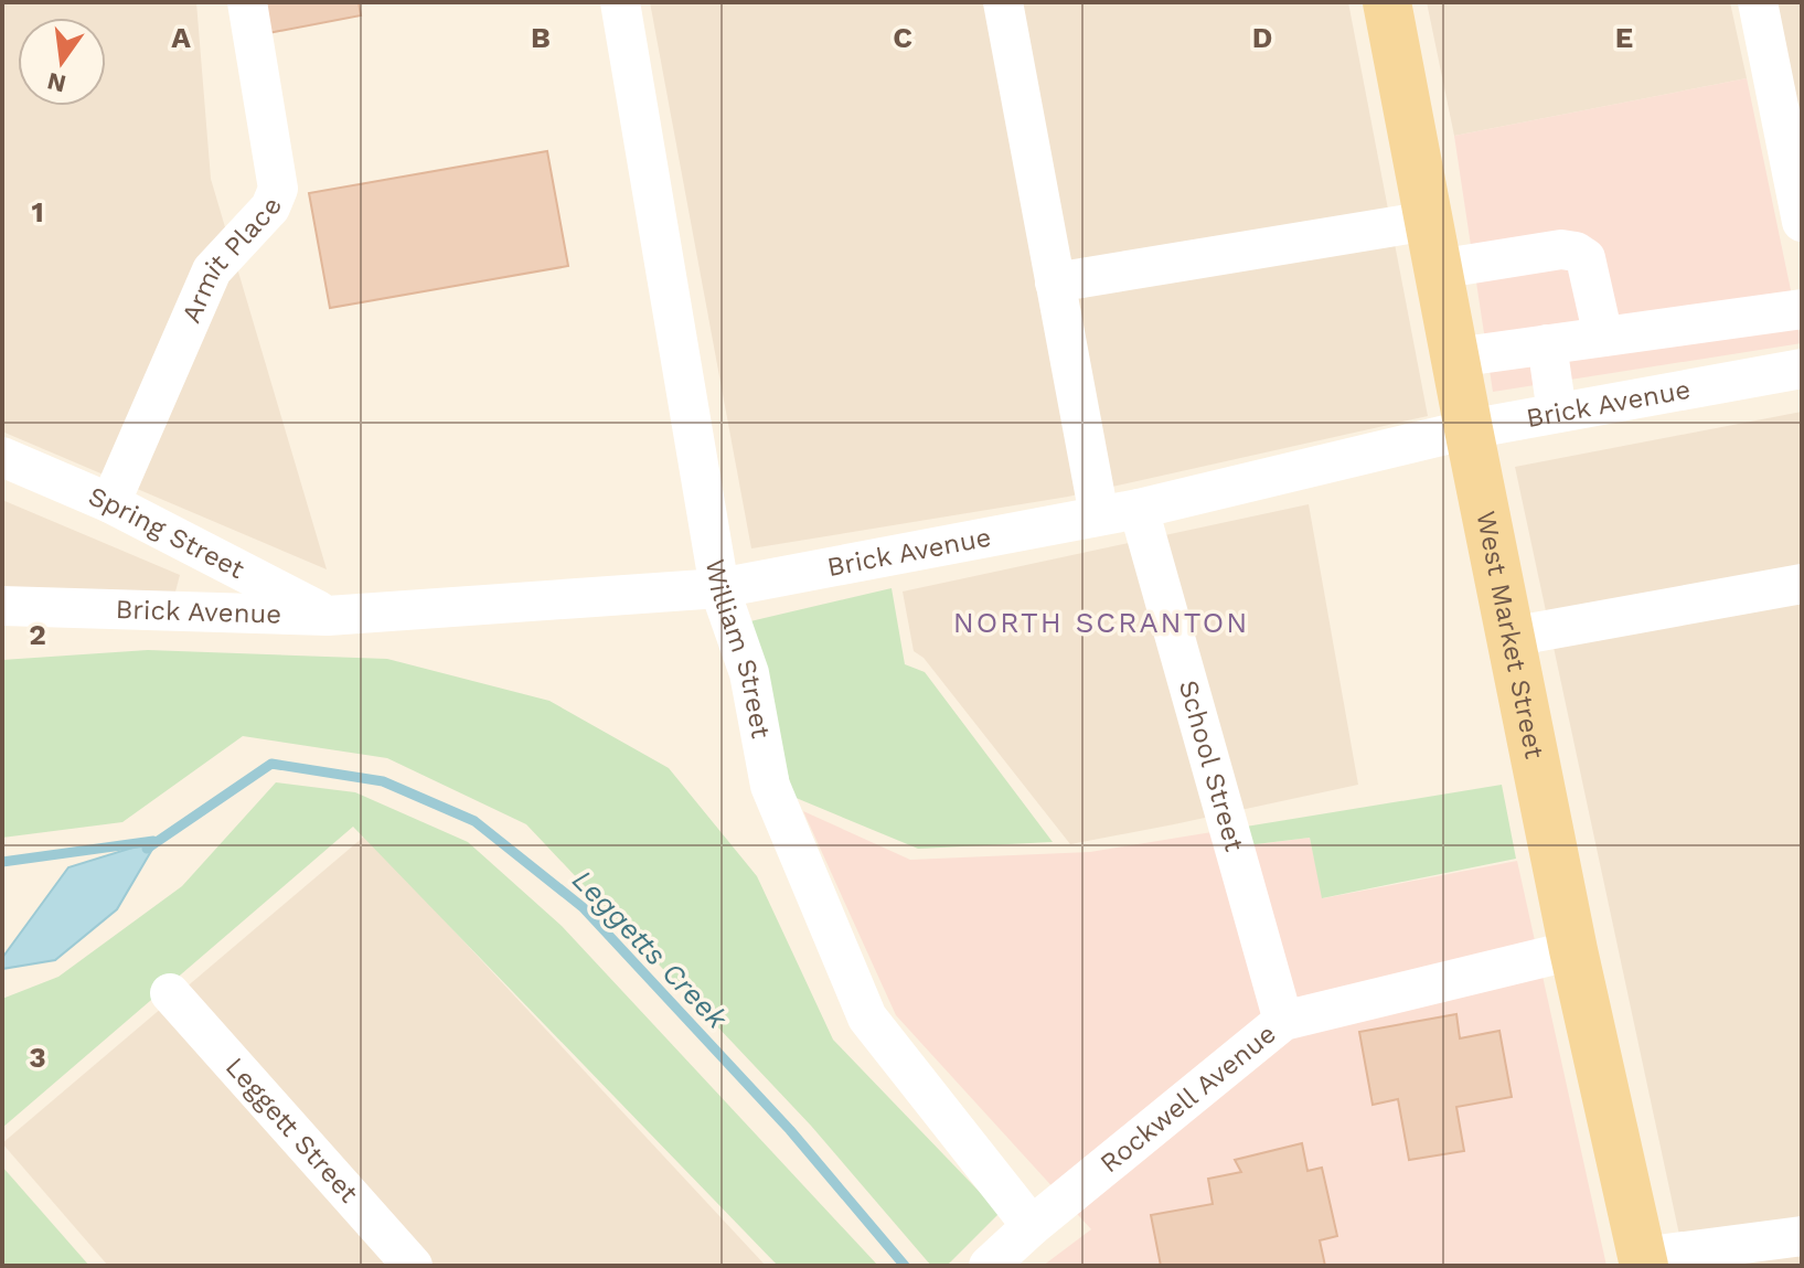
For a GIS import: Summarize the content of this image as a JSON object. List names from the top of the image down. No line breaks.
{"streets":{"main road":["West Market Street"],"street":["Armit Place","Brick Avenue","Spring Street","William Street","School Street","Rockwell Avenue","Leggett Street"]},"crossings":[["Armit Place","Spring Street"],["Brick Avenue","Spring Street"],["Brick Avenue","West Market Street"],["Brick Avenue","William Street"],["Brick Avenue","School Street"],["West Market Street","Rockwell Avenue"],["William Street","Rockwell Avenue"],["School Street","Rockwell Avenue"]],"districts":["NORTH SCRANTON"],"water":["Leggetts Creek"],"north":"bottom","grid":{"columns":["A","B","C","D","E"],"rows":["1","2","3"]}}
